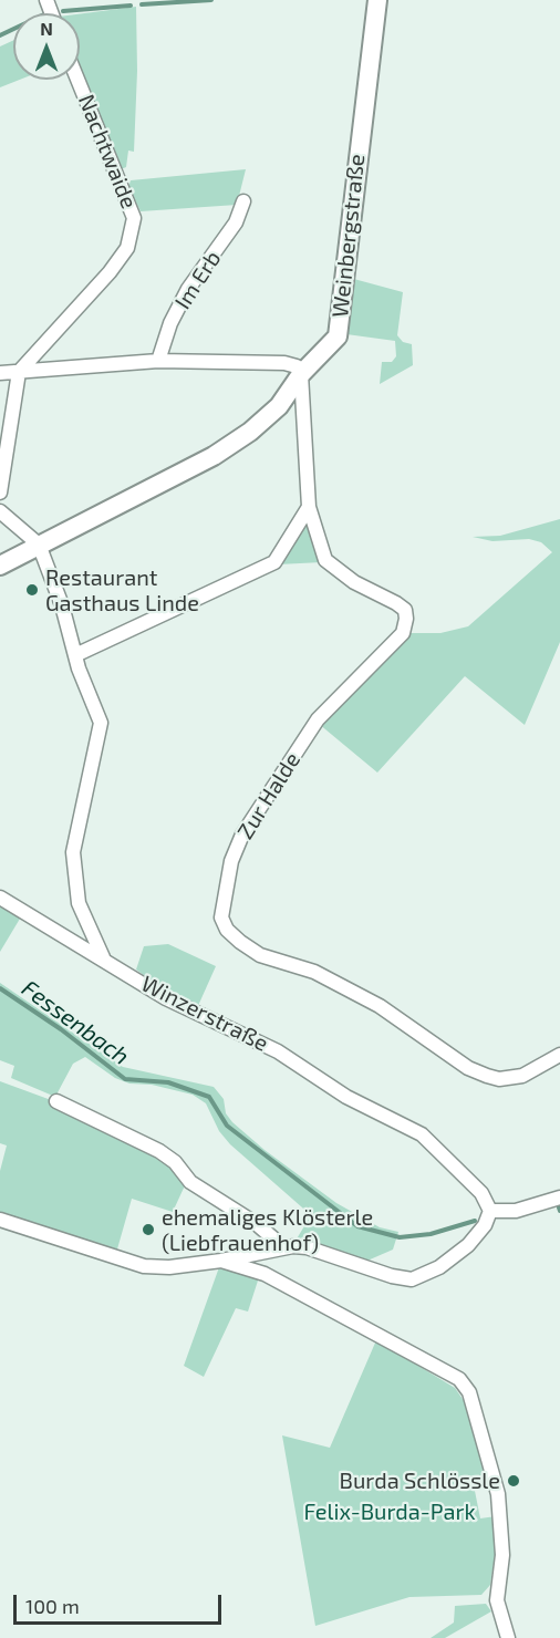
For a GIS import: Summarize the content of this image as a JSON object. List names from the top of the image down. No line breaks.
{"streets":{"street":["Nachtwaide","Weinbergstraße","Im Erb","Zur Halde","Winzerstraße"]},"crossings":[["Weinbergstraße","Zur Halde"]],"water":["Fessenbach"],"parks":["Felix-Burda-Park"],"places":["Restaurant Gasthaus Linde","ehemaliges Klösterle (Liebfrauenhof)","Burda Schlössle"],"scale_bar":"100 m","north":"top"}
